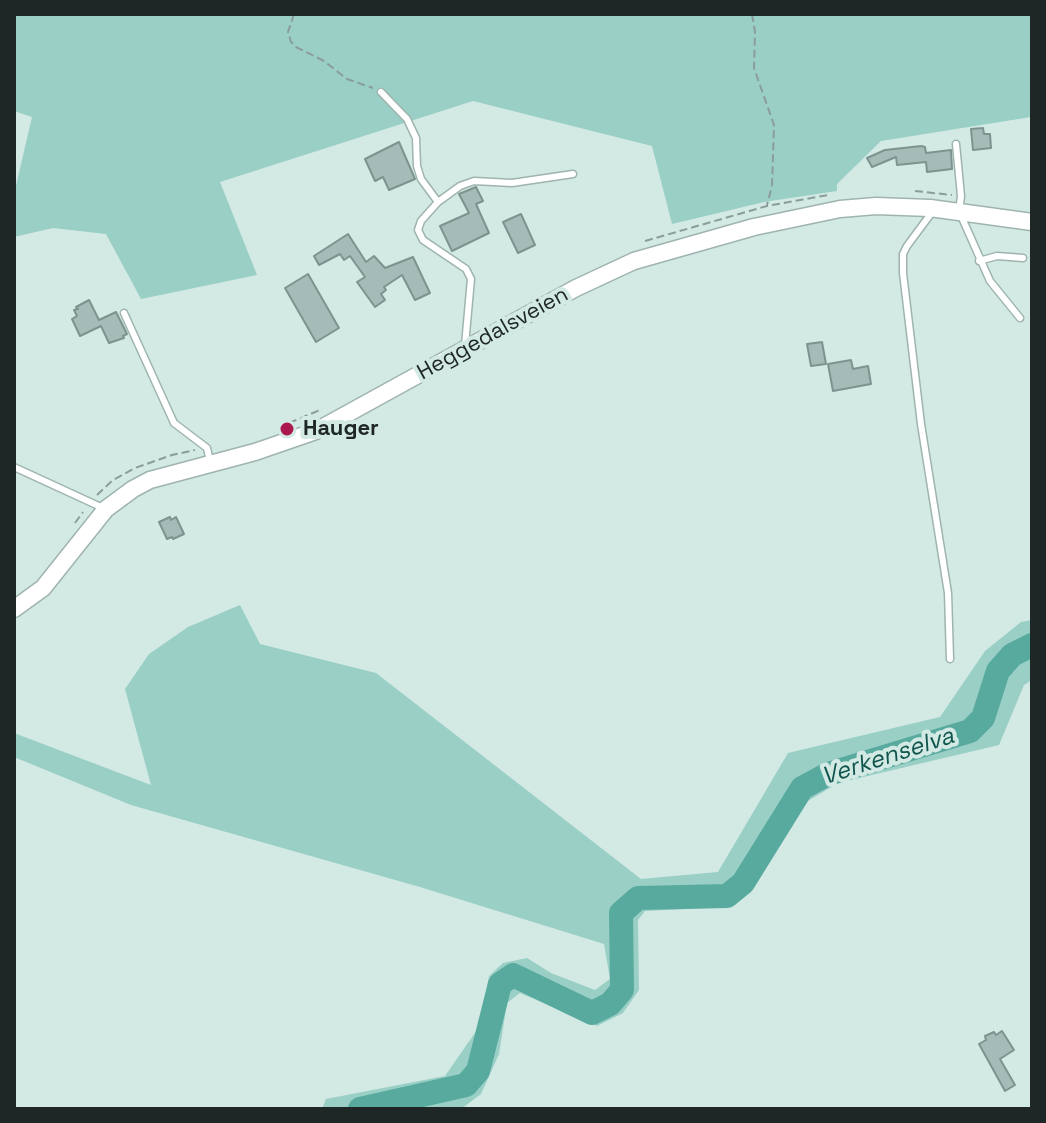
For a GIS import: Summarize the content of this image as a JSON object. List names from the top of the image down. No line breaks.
{"streets":{"main road":["Heggedalsveien"]},"water":["Verkenselva"],"places":["Hauger"]}
